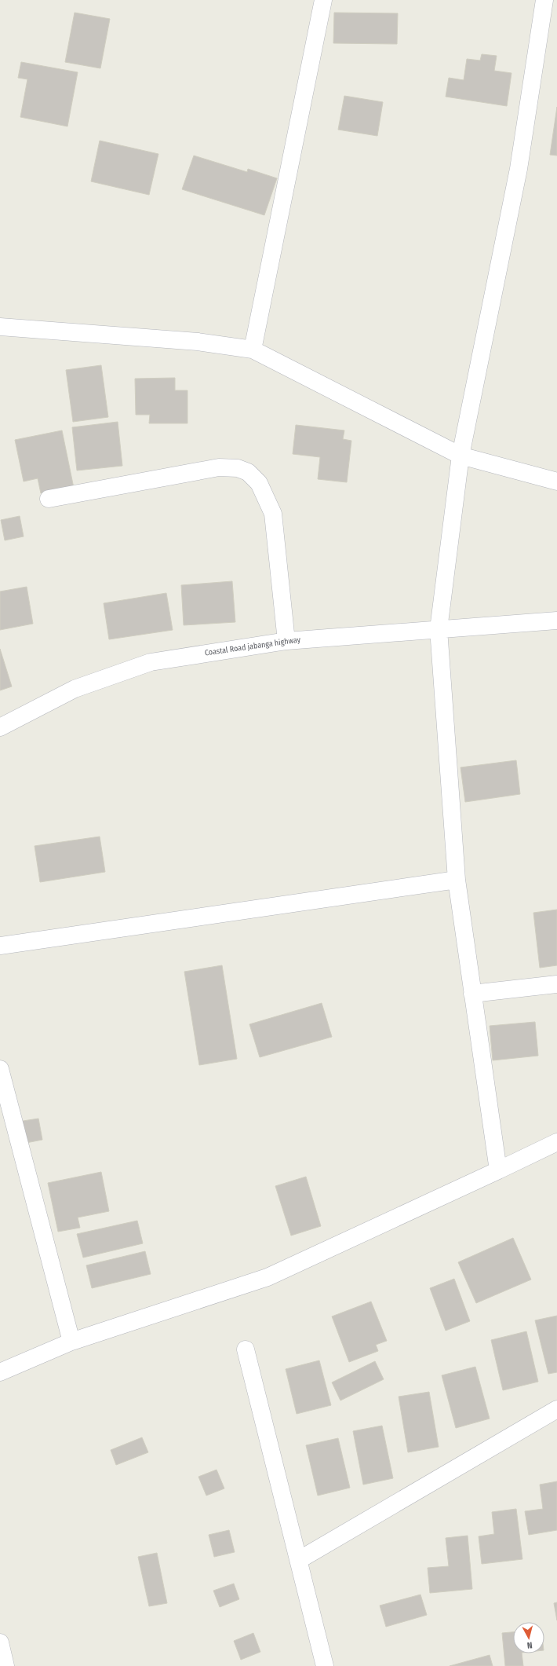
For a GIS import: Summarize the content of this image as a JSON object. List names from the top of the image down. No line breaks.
{"streets":{"street":["Coastal Road jabanga highway"]},"north":"bottom"}
